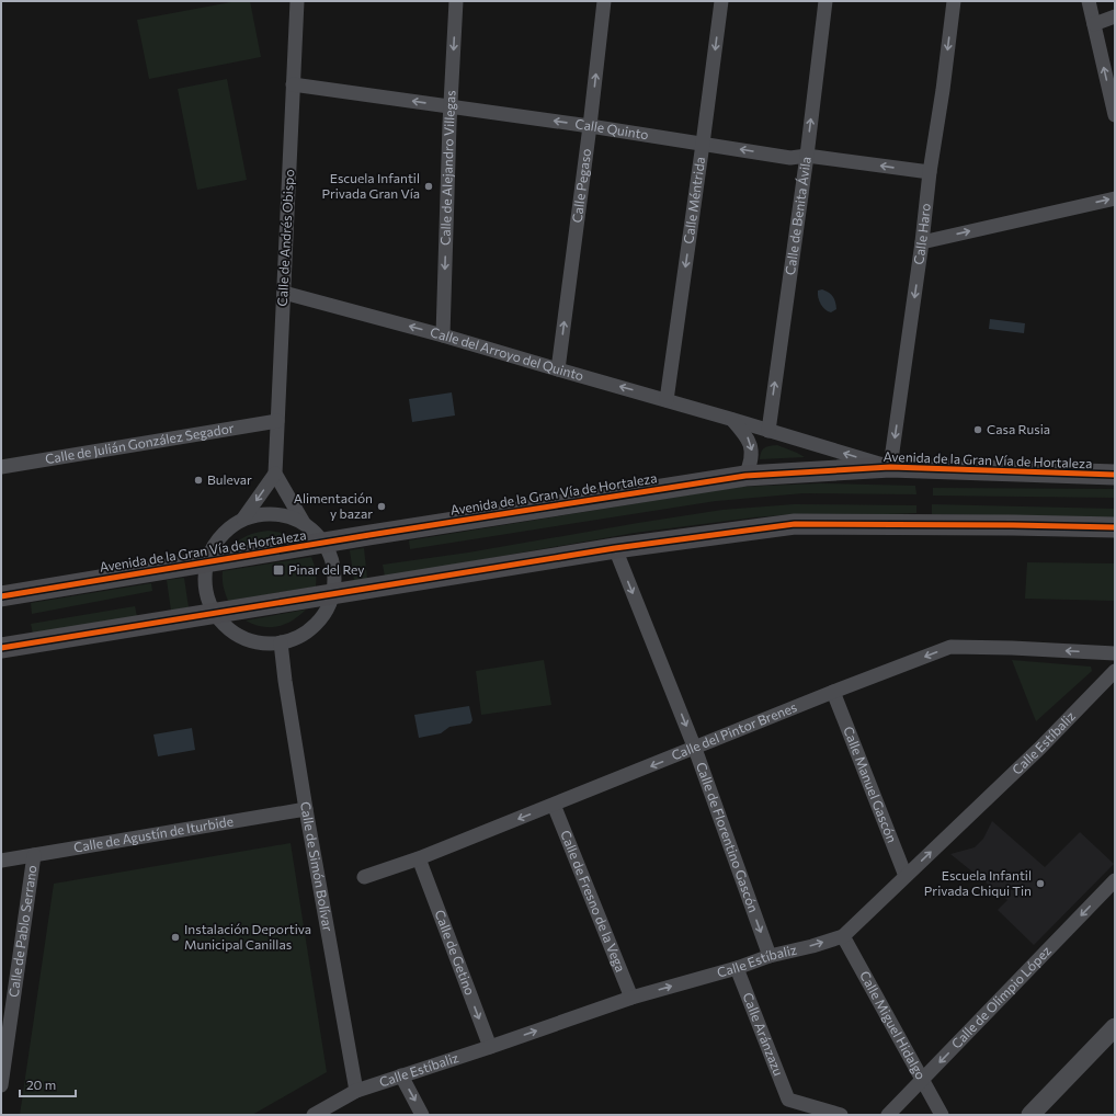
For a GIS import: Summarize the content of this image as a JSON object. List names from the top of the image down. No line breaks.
{"streets":{"main road":["Avenida de la Gran Vía de Hortaleza"],"street":["Calle Quinto","Calle de Alejandro Villegas","Calle Pegaso","Calle Méntrida","Calle de Benita Ávila","Calle Haro","Calle de Andrés Obispo","Calle del Arroyo del Quinto","Calle de Julián González Segador","Calle del Pintor Brenes","Calle Estíbaliz","Calle Manuel Gascón","Calle de Agustín de Iturbide","Calle de Florentino Gascón","Calle de Simón Bolívar","Calle de Fresno de la Vega","Calle de Pablo Serrano","Calle de Getino","Calle de Olimpio López","Calle Miguel Hidalgo","Calle Aránzazu"]},"crossings":[["Calle Quinto","Calle de Alejandro Villegas"],["Calle Quinto","Calle Pegaso"],["Calle Quinto","Calle Méntrida"],["Calle Quinto","Calle de Benita Ávila"],["Calle Quinto","Calle Haro"],["Calle Quinto","Calle de Andrés Obispo"],["Calle de Alejandro Villegas","Calle del Arroyo del Quinto"],["Calle Pegaso","Calle del Arroyo del Quinto"],["Calle Méntrida","Calle del Arroyo del Quinto"],["Calle de Benita Ávila","Calle del Arroyo del Quinto"],["Calle Haro","Calle del Arroyo del Quinto"],["Calle Haro","Avenida de la Gran Vía de Hortaleza"],["Calle de Andrés Obispo","Calle del Arroyo del Quinto"],["Calle de Andrés Obispo","Calle de Julián González Segador"],["Calle del Arroyo del Quinto","Avenida de la Gran Vía de Hortaleza"],["Calle del Pintor Brenes","Calle Manuel Gascón"],["Calle del Pintor Brenes","Calle de Florentino Gascón"],["Calle del Pintor Brenes","Calle de Fresno de la Vega"],["Calle del Pintor Brenes","Calle de Getino"],["Calle Estíbaliz","Calle Manuel Gascón"],["Calle Estíbaliz","Calle de Florentino Gascón"],["Calle Estíbaliz","Calle de Simón Bolívar"],["Calle Estíbaliz","Calle de Fresno de la Vega"],["Calle Estíbaliz","Calle de Getino"],["Calle Estíbaliz","Calle Miguel Hidalgo"],["Calle Estíbaliz","Calle Aránzazu"],["Calle de Agustín de Iturbide","Calle de Simón Bolívar"],["Calle de Agustín de Iturbide","Calle de Pablo Serrano"],["Calle de Olimpio López","Calle Miguel Hidalgo"]],"one_way":["Calle Quinto","Calle de Alejandro Villegas","Calle Pegaso","Calle Méntrida","Calle de Benita Ávila","Calle Haro","Calle del Arroyo del Quinto","Calle del Pintor Brenes","Calle Estíbaliz","Calle de Florentino Gascón","Calle de Getino"],"places":{"other":["Escuela Infantil Privada Gran Vía","Casa Rusia","Bulevar","Alimentación y bazar","Escuela Infantil Privada Chiqui Tin","Instalación Deportiva Municipal Canillas"],"transit":["Pinar del Rey"]},"scale_bar":"20 m"}
